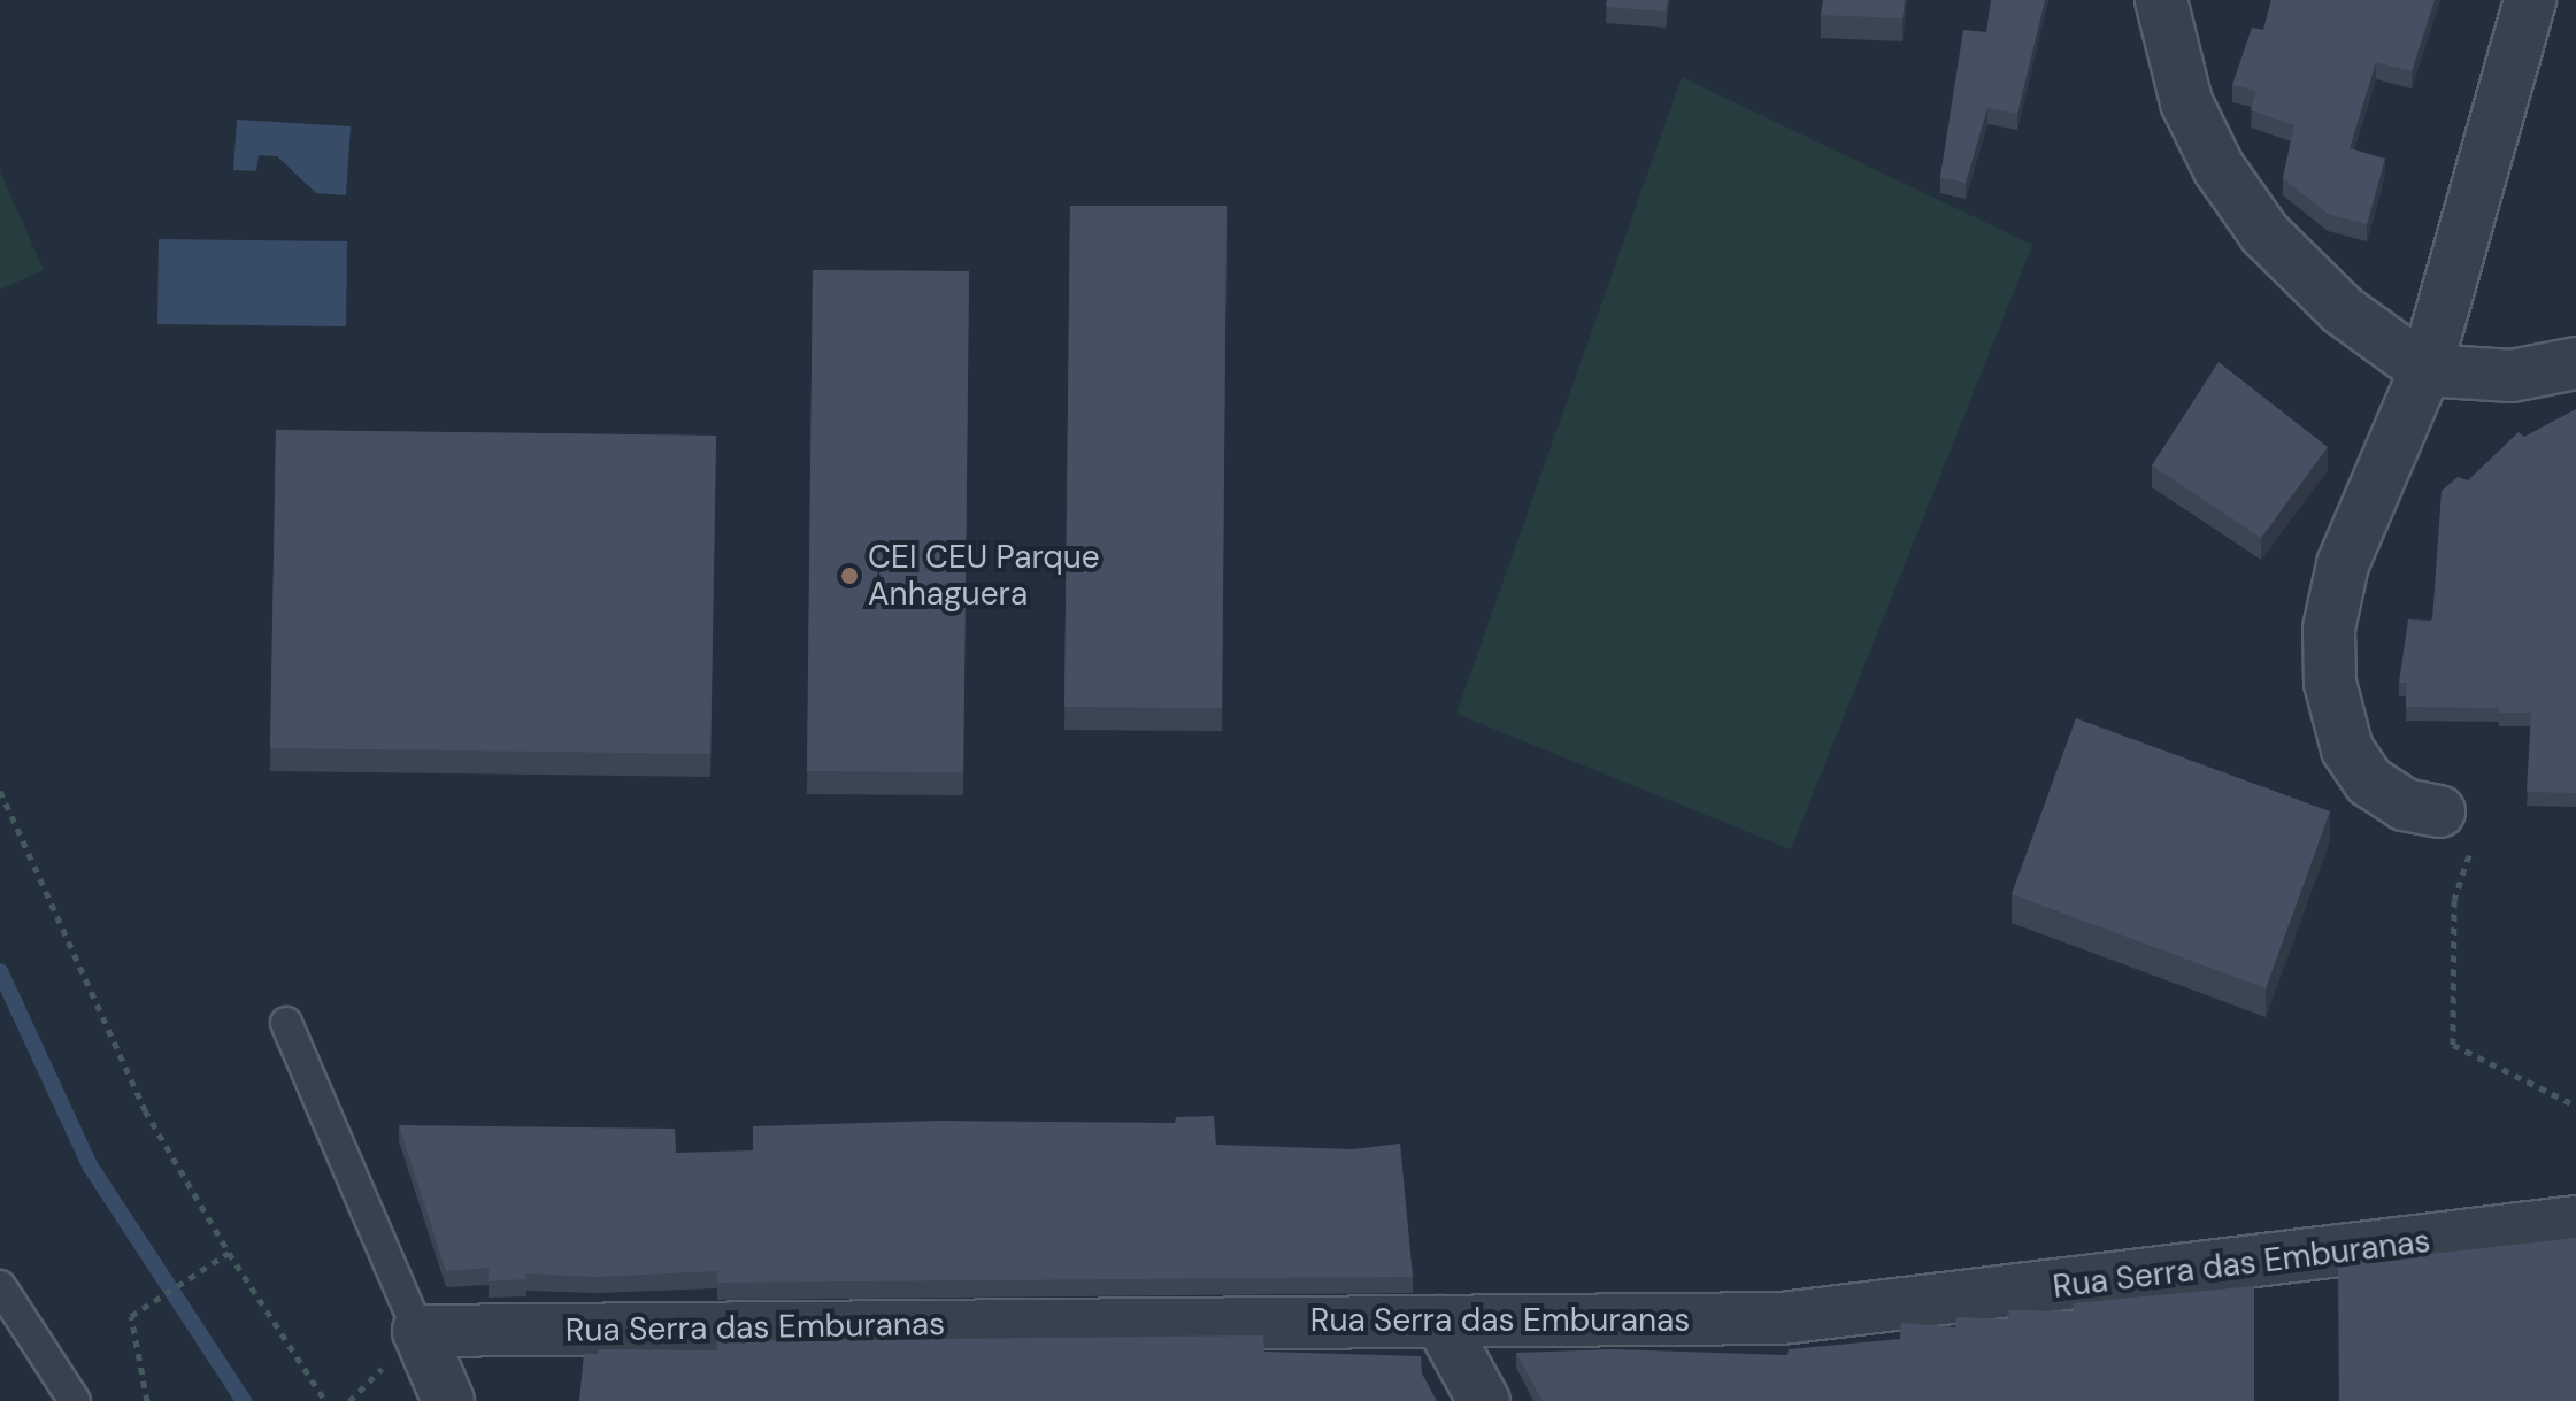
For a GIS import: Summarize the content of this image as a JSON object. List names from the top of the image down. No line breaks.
{"streets":{"street":["Rua Serra das Emburanas"]},"places":["CEI CEU Parque Anhaguera"]}
